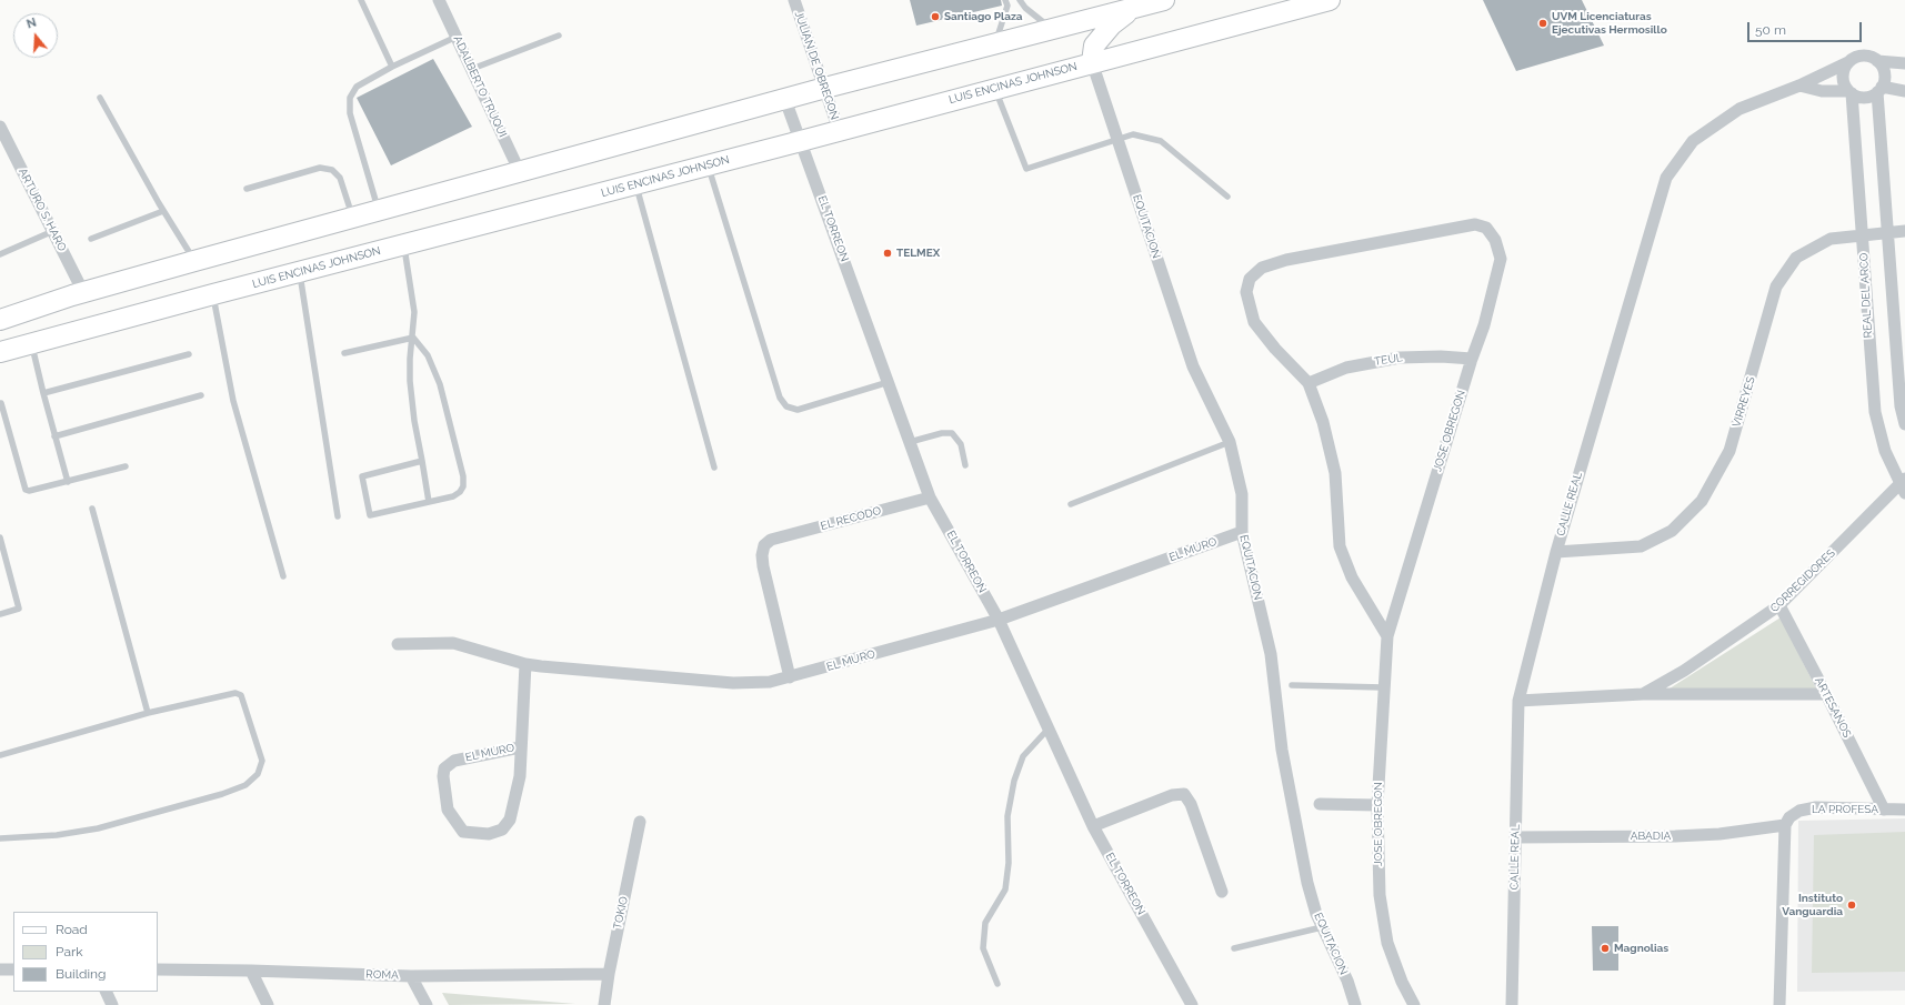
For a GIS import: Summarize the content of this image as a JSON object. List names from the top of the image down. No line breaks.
{"streets":{"main road":["LUIS ENCINAS JOHNSON"],"street":["JULIAN DE OBREGON","ADALBERTO TRUQUI","ARTURO S. HARO","EQUITACION","EL TORREON","REAL DEL ARCO","TEUL","VIRREYES","JOSE OBREGON","CALLE REAL","EL RECODO","EL MURO","CORREGIDORES","ARTESANOS","LA PROFESA","ABADIA","TOKIO","ROMA"]},"crossings":[["JULIAN DE OBREGON","LUIS ENCINAS JOHNSON"],["LUIS ENCINAS JOHNSON","EQUITACION"],["LUIS ENCINAS JOHNSON","EL TORREON"],["EQUITACION","EL MURO"],["EL TORREON","EL RECODO"],["EL TORREON","EL MURO"],["REAL DEL ARCO","VIRREYES"],["REAL DEL ARCO","CALLE REAL"],["REAL DEL ARCO","CORREGIDORES"],["TEUL","JOSE OBREGON"],["VIRREYES","CALLE REAL"],["CALLE REAL","CORREGIDORES"],["CALLE REAL","ABADIA"],["EL RECODO","EL MURO"],["CORREGIDORES","ARTESANOS"],["ARTESANOS","LA PROFESA"],["LA PROFESA","ABADIA"],["TOKIO","ROMA"]],"places":["Santiago Plaza","UVM Licenciaturas Ejecutivas Hermosillo","TELMEX","Instituto Vanguardia","Magnolias"],"legend":["Road","Park","Building"],"scale_bar":"50 m","north":"top"}
